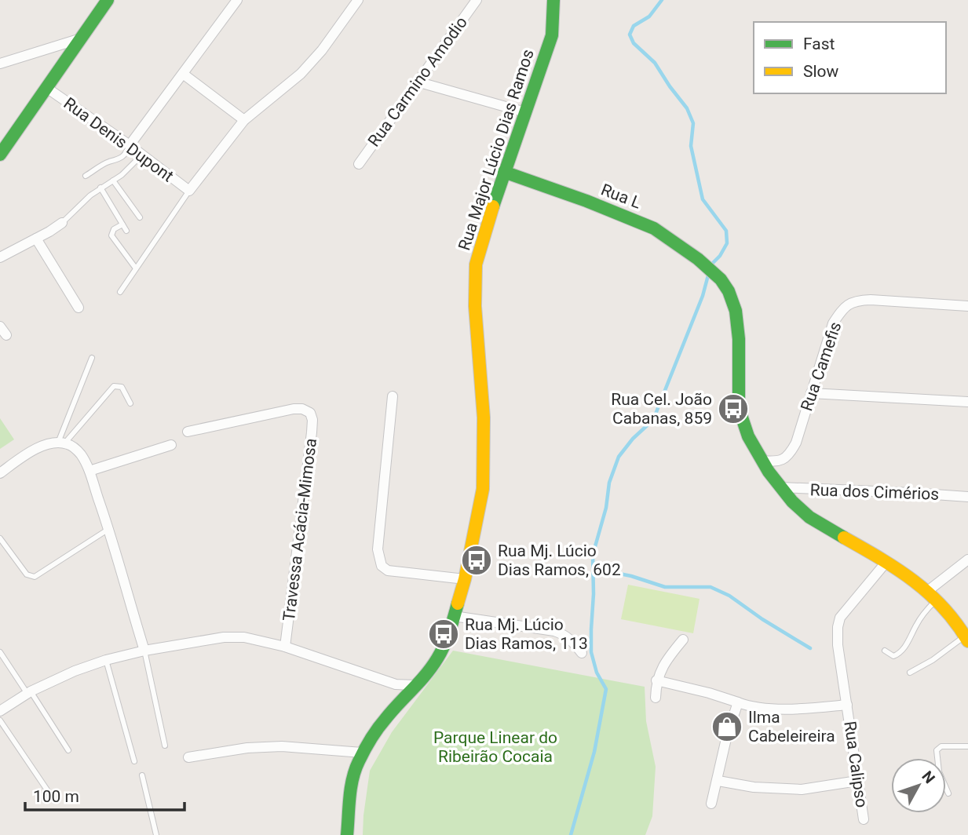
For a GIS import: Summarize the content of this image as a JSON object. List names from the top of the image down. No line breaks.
{"streets":{"street":["Rua Carmino Amodio","Rua Denis Dupont","Rua Major Lúcio Dias Ramos","Rua L","Rua Camefis","Rua dos Cimérios","Travessa Acácia-Mimosa","Rua Calipso"]},"crossings":[["Rua Major Lúcio Dias Ramos","Rua L"],["Rua L","Rua Camefis"],["Rua L","Rua dos Cimérios"],["Rua L","Rua Calipso"]],"parks":["Parque Linear do Ribeirão Cocaia"],"places":{"bus stop":["Rua Cel. João Cabanas, 859","Rua Mj. Lúcio Dias Ramos, 602","Rua Mj. Lúcio Dias Ramos, 113"],"shop":["Ilma Cabeleireira"]},"legend":["Fast","Slow"],"scale_bar":"100 m","north":"top right"}
